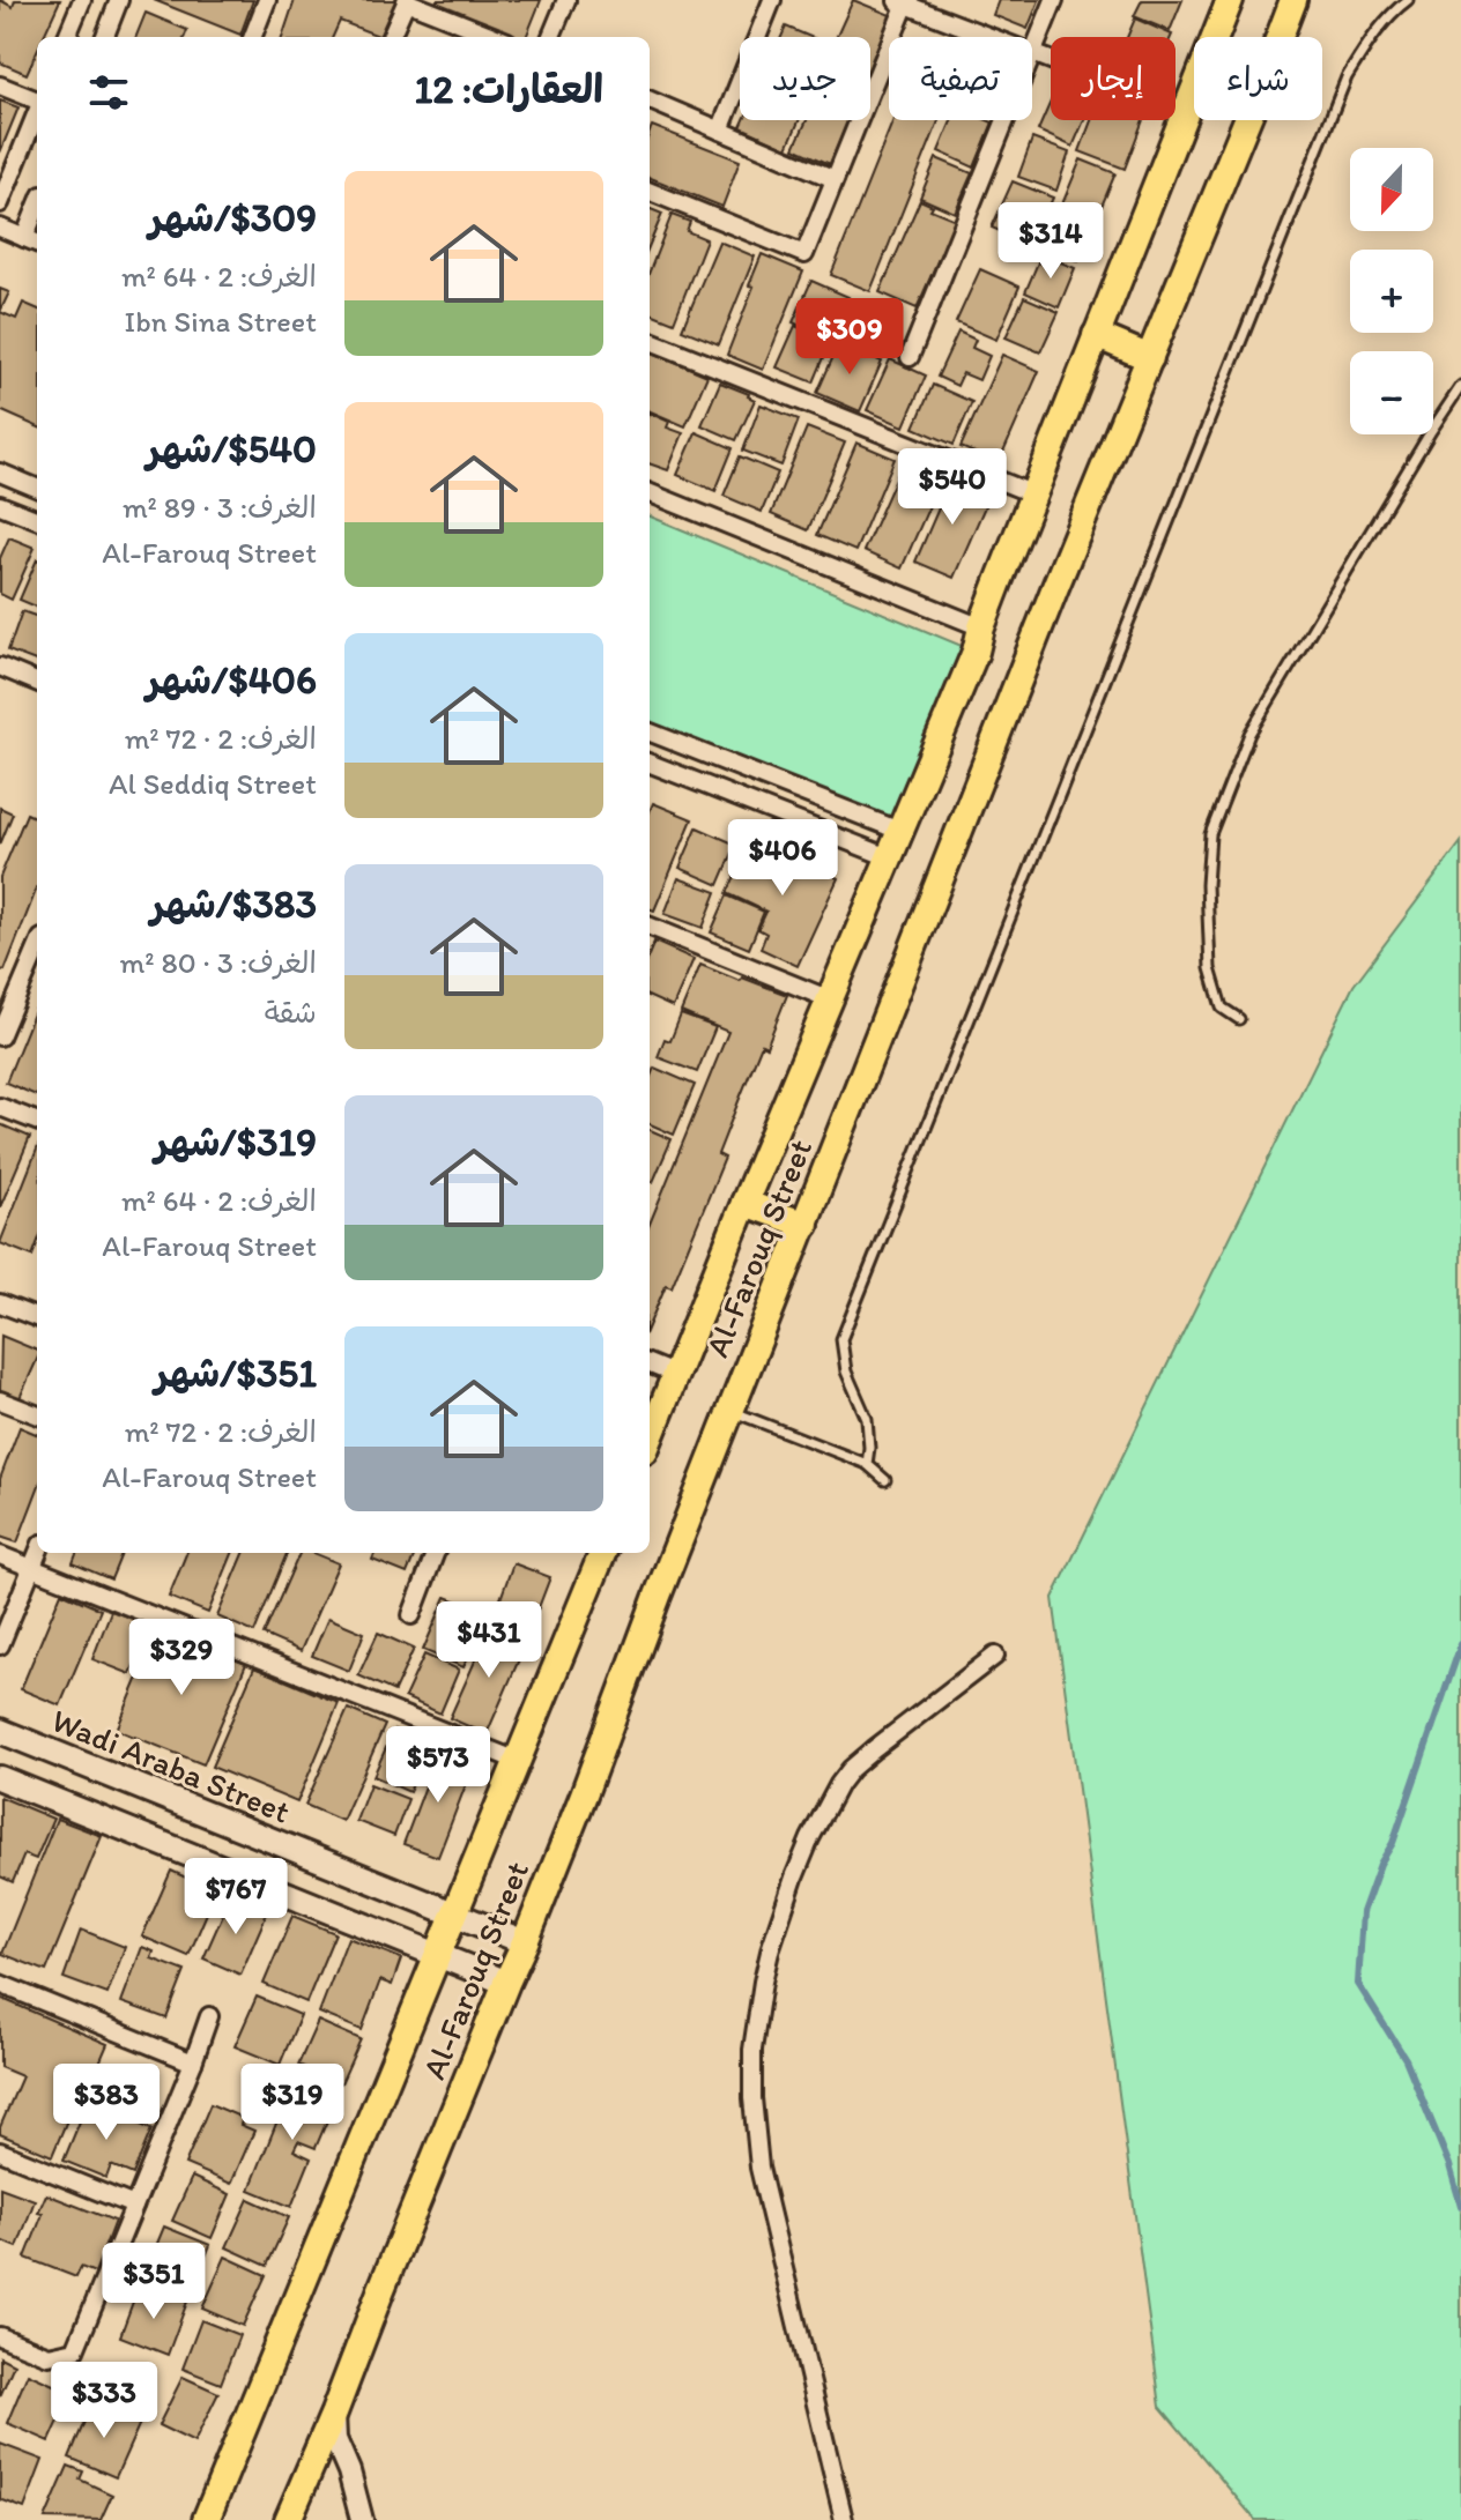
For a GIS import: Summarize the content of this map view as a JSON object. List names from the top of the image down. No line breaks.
{"streets":{"main road":["Al-Farouq Street","Wadi Araba Street"]},"crossings":[["Al-Farouq Street","Wadi Araba Street"]],"north":"bottom","page":{"chip":["شراء","إيجار","تصفية","جديد"],"heading":"العقارات: 12","map_buttons":["+","−"],"list":[{"name":"$309/شهر","note":"الغرف: 2 · 64 m² · Ibn Sina Street"},{"name":"$540/شهر","note":"الغرف: 3 · 89 m² · Al-Farouq Street"},{"name":"$406/شهر","note":"الغرف: 2 · 72 m² · Al Seddiq Street"},{"name":"$383/شهر","note":"الغرف: 3 · 80 m² · شقة"},{"name":"$319/شهر","note":"الغرف: 2 · 64 m² · Al-Farouq Street"},{"name":"$351/شهر","note":"الغرف: 2 · 72 m² · Al-Farouq Street"}],"price":["$314","$309","$540","$406","$431","$329","$573","$767","$383","$319","$351","$333"]}}
